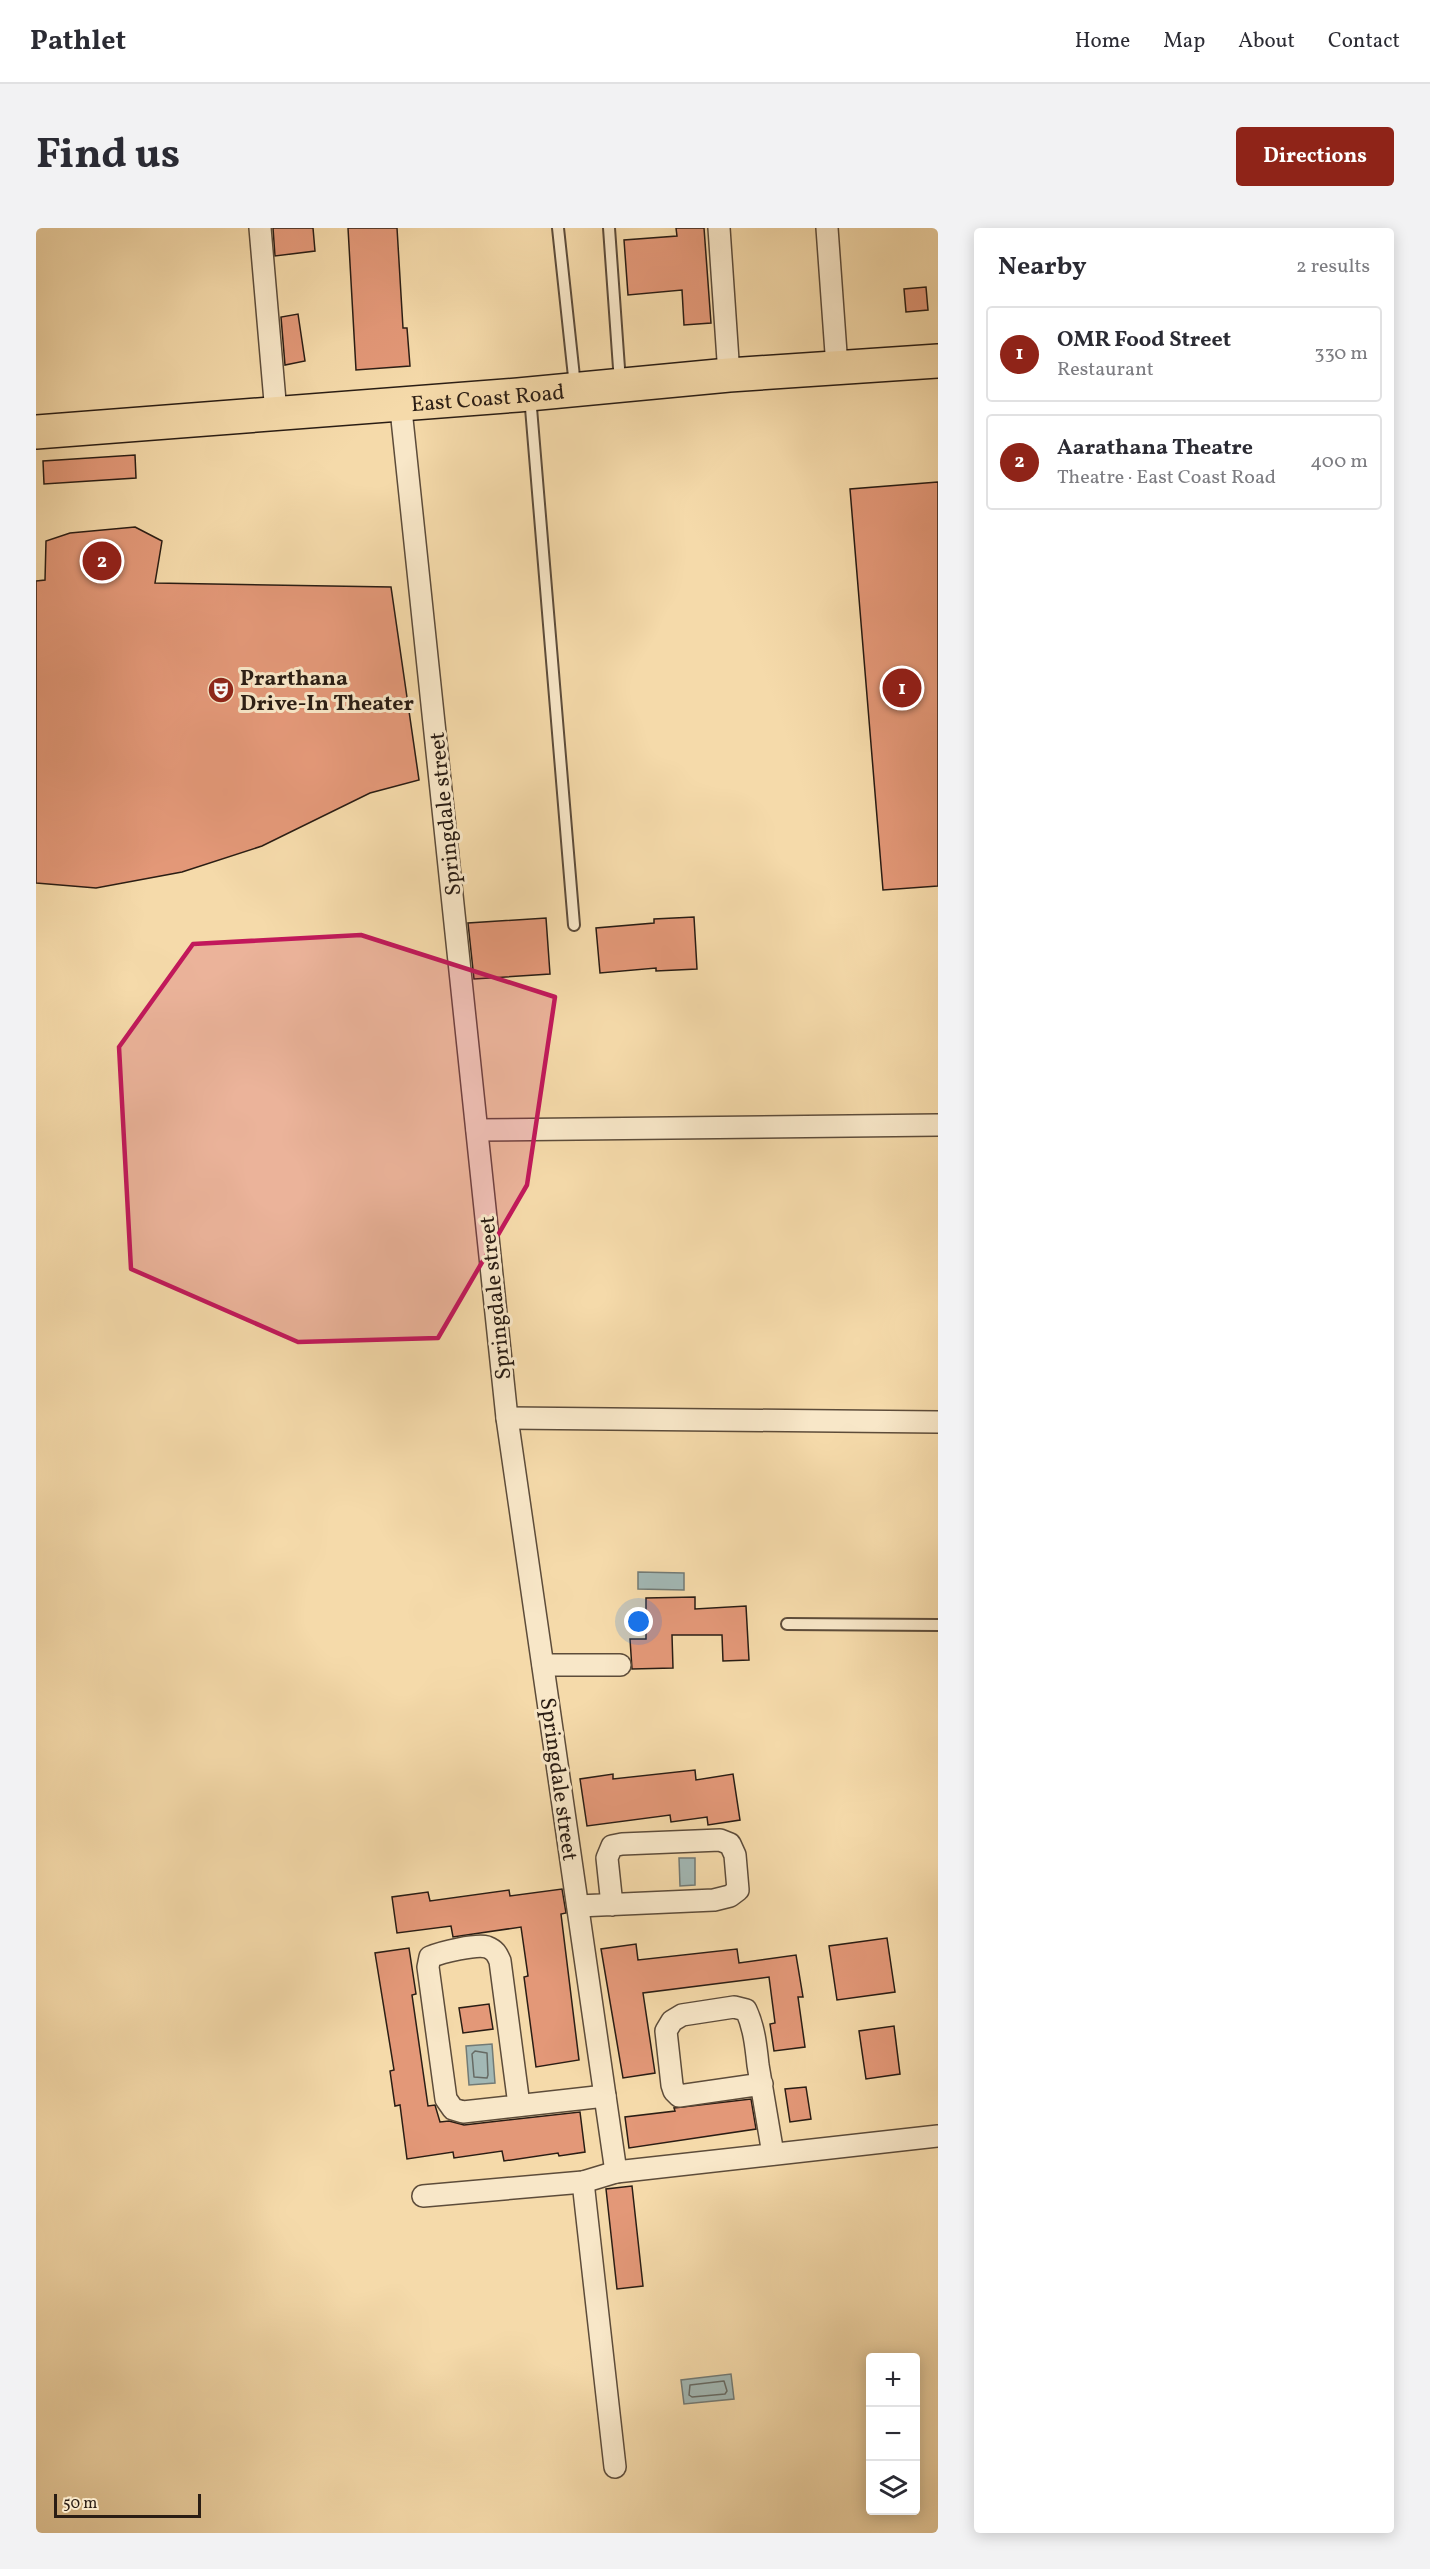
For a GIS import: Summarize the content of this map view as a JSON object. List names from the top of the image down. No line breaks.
{"streets":{"main road":["East Coast Road"],"street":["Springdale street"]},"crossings":[["East Coast Road","Springdale street"]],"places":{"theatre":["Prarthana Drive-In Theater"]},"scale_bar":"50 m","page":{"header":"Pathlet","nav":["Home","Map","About","Contact"],"title":"Find us","buttons":"Directions","heading":["Nearby","2 results"],"list":[{"mark":"1","name":"OMR Food Street","note":"Restaurant","value":"330 m"},{"mark":"2","name":"Aarathana Theatre","note":"Theatre · East Coast Road","value":"400 m"}],"pins":["2","1"],"map_buttons":["+","−"],"scale":"50 m"}}
